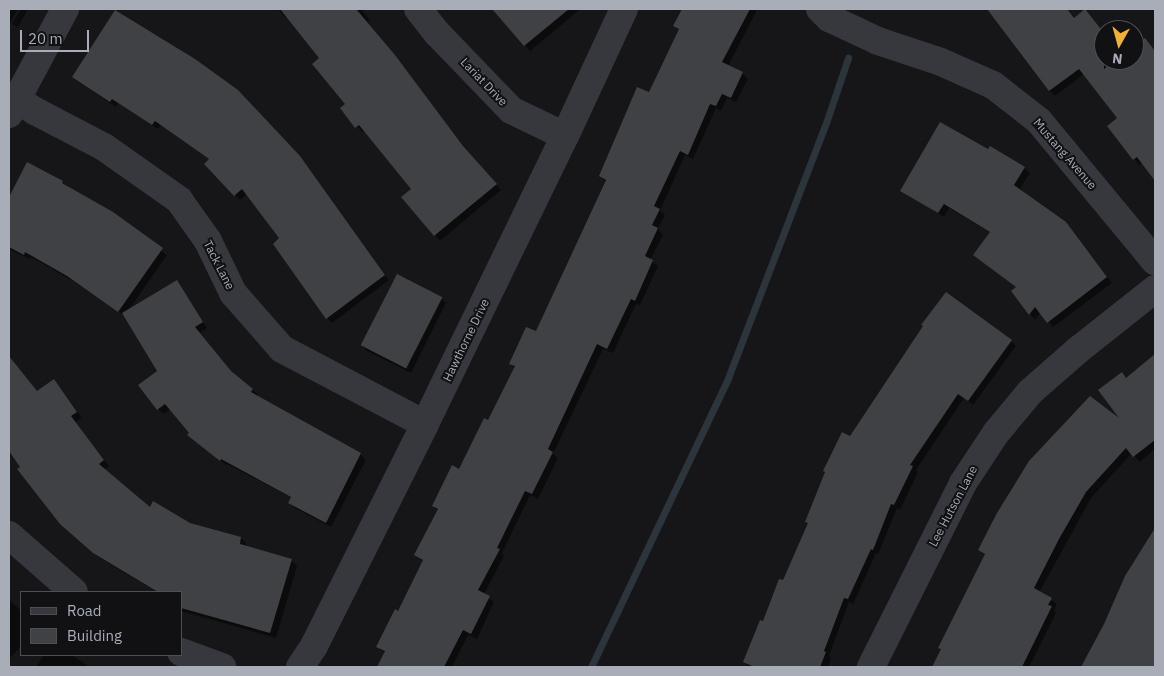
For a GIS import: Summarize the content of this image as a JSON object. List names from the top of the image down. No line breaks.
{"streets":{"street":["Lariat Drive","Mustang Avenue","Tack Lane","Hawthorne Drive","Lee Hutson Lane"]},"crossings":[["Lariat Drive","Hawthorne Drive"],["Tack Lane","Hawthorne Drive"]],"legend":["Road","Building"],"scale_bar":"20 m","north":"bottom"}
